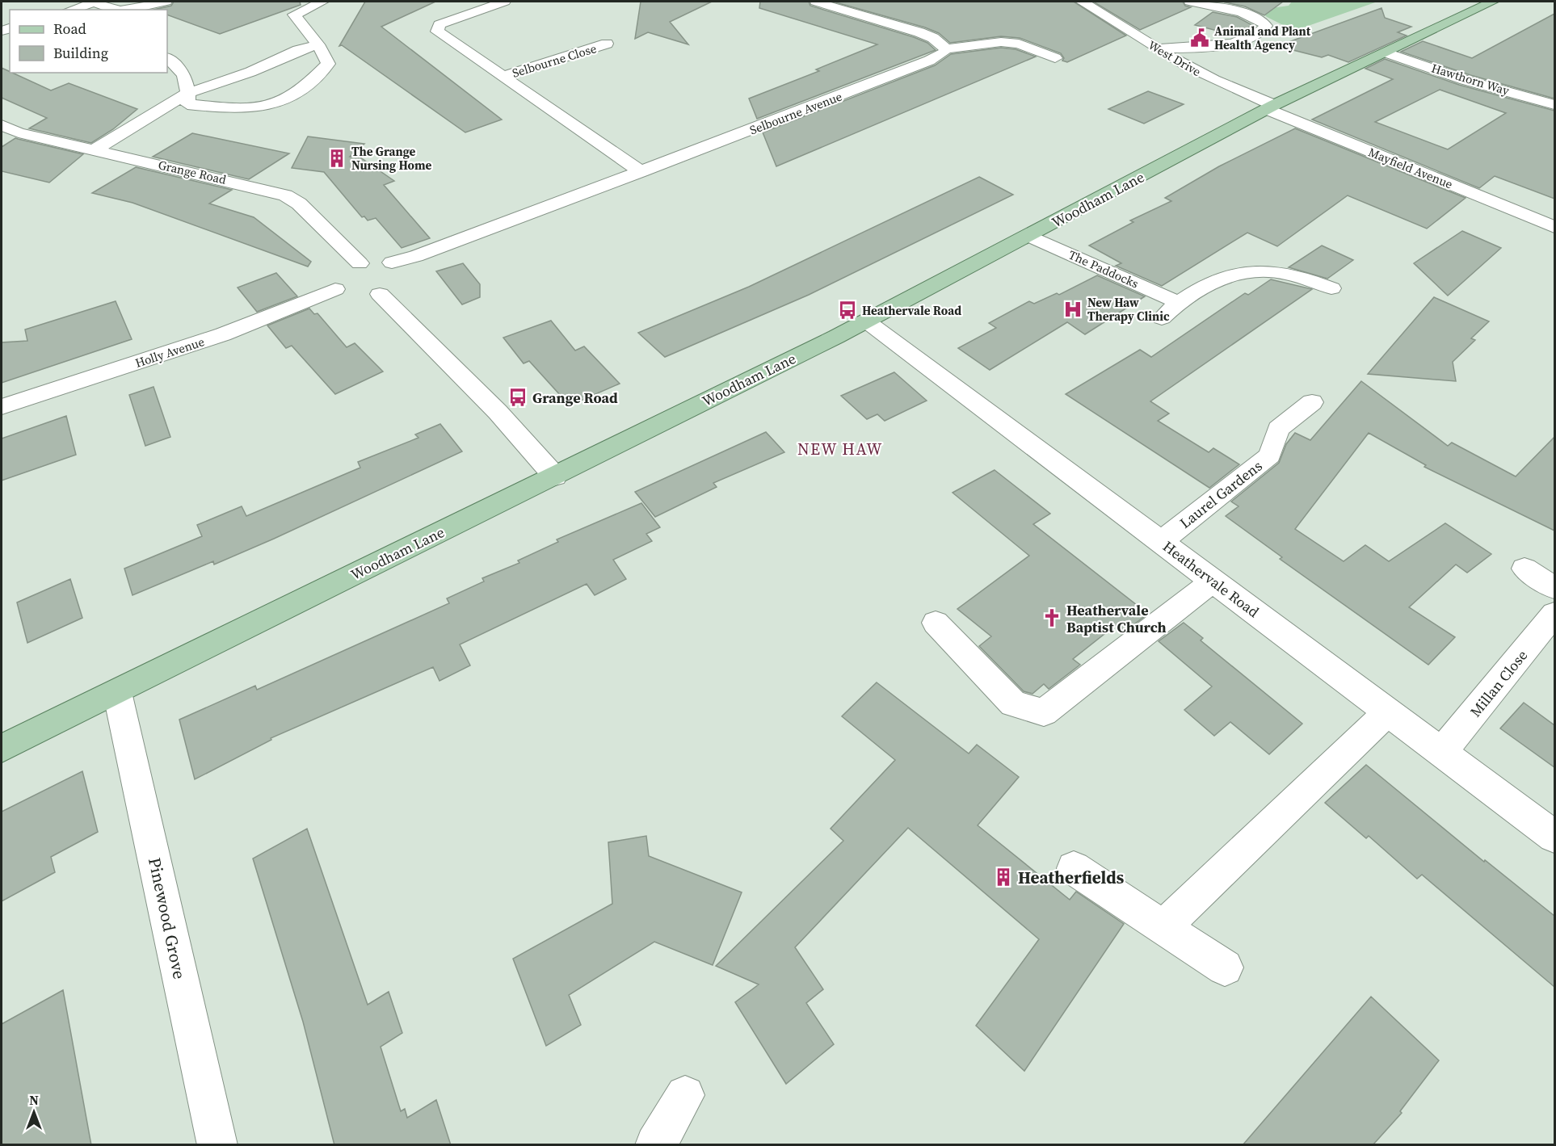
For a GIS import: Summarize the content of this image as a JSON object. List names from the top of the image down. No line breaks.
{"streets":{"main road":["Woodham Lane"],"street":["West Drive","Selbourne Close","Hawthorn Way","Selbourne Avenue","Mayfield Avenue","Grange Road","The Paddocks","Holly Avenue","Laurel Gardens","Heathervale Road","Millan Close","Pinewood Grove"]},"crossings":[["West Drive","Mayfield Avenue"],["West Drive","Woodham Lane"],["Hawthorn Way","Woodham Lane"],["Selbourne Avenue","Holly Avenue"],["Mayfield Avenue","Woodham Lane"],["Woodham Lane","The Paddocks"],["Woodham Lane","Heathervale Road"],["Woodham Lane","Pinewood Grove"],["Laurel Gardens","Heathervale Road"],["Heathervale Road","Millan Close"]],"districts":["NEW HAW"],"places":{"public building":["Animal and Plant Health Agency"],"building":["The Grange Nursing Home","Heatherfields"],"hospital":["New Haw Therapy Clinic"],"bus stop":["Heathervale Road","Grange Road"],"church":["Heathervale Baptist Church"]},"legend":["Road","Building"],"north":"top"}
